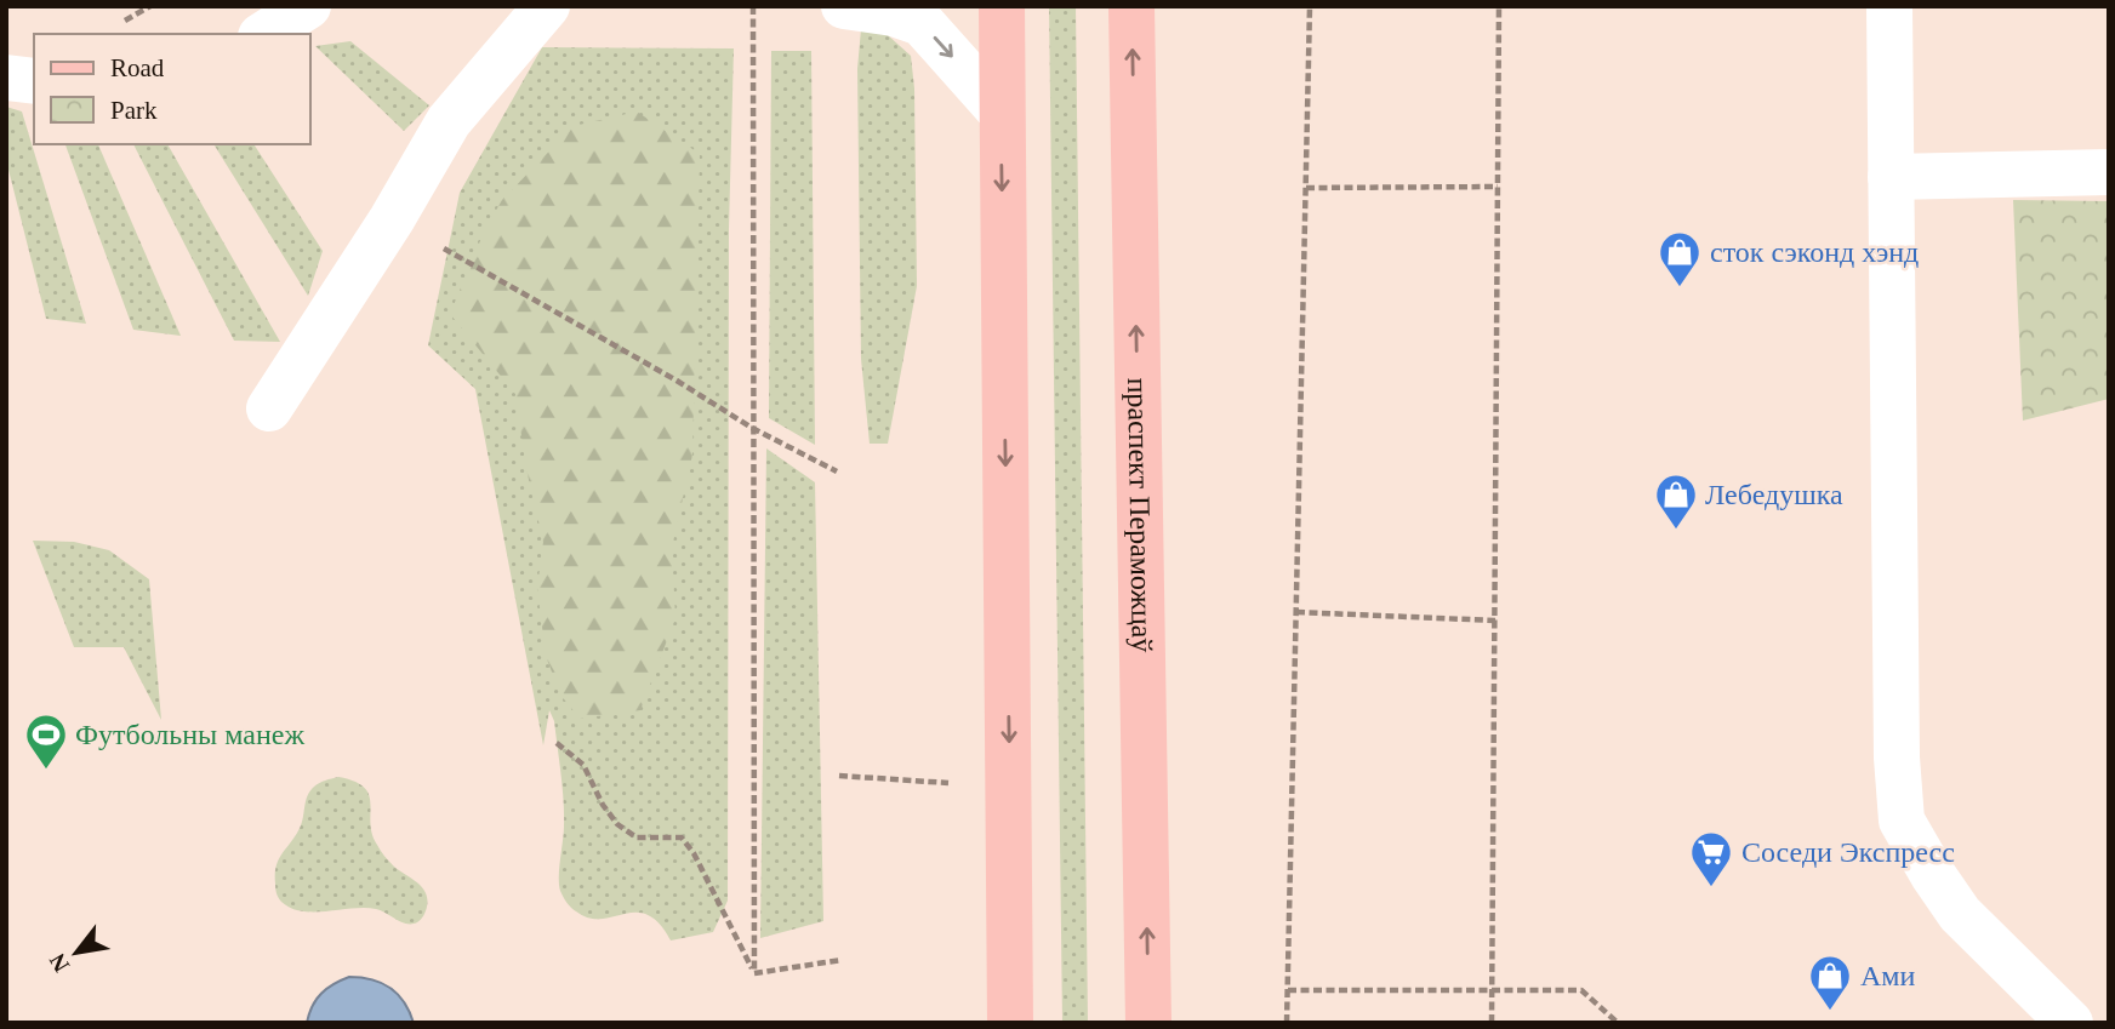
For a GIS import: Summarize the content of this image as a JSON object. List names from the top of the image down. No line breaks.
{"streets":{"main road":["праспект Пераможцаў"]},"places":{"shop":["сток сэконд хэнд","Лебедушка","Ами"],"sports":["Футбольны манеж"],"supermarket":["Соседи Экспресс"]},"legend":["Road","Park"],"north":"bottom left"}
